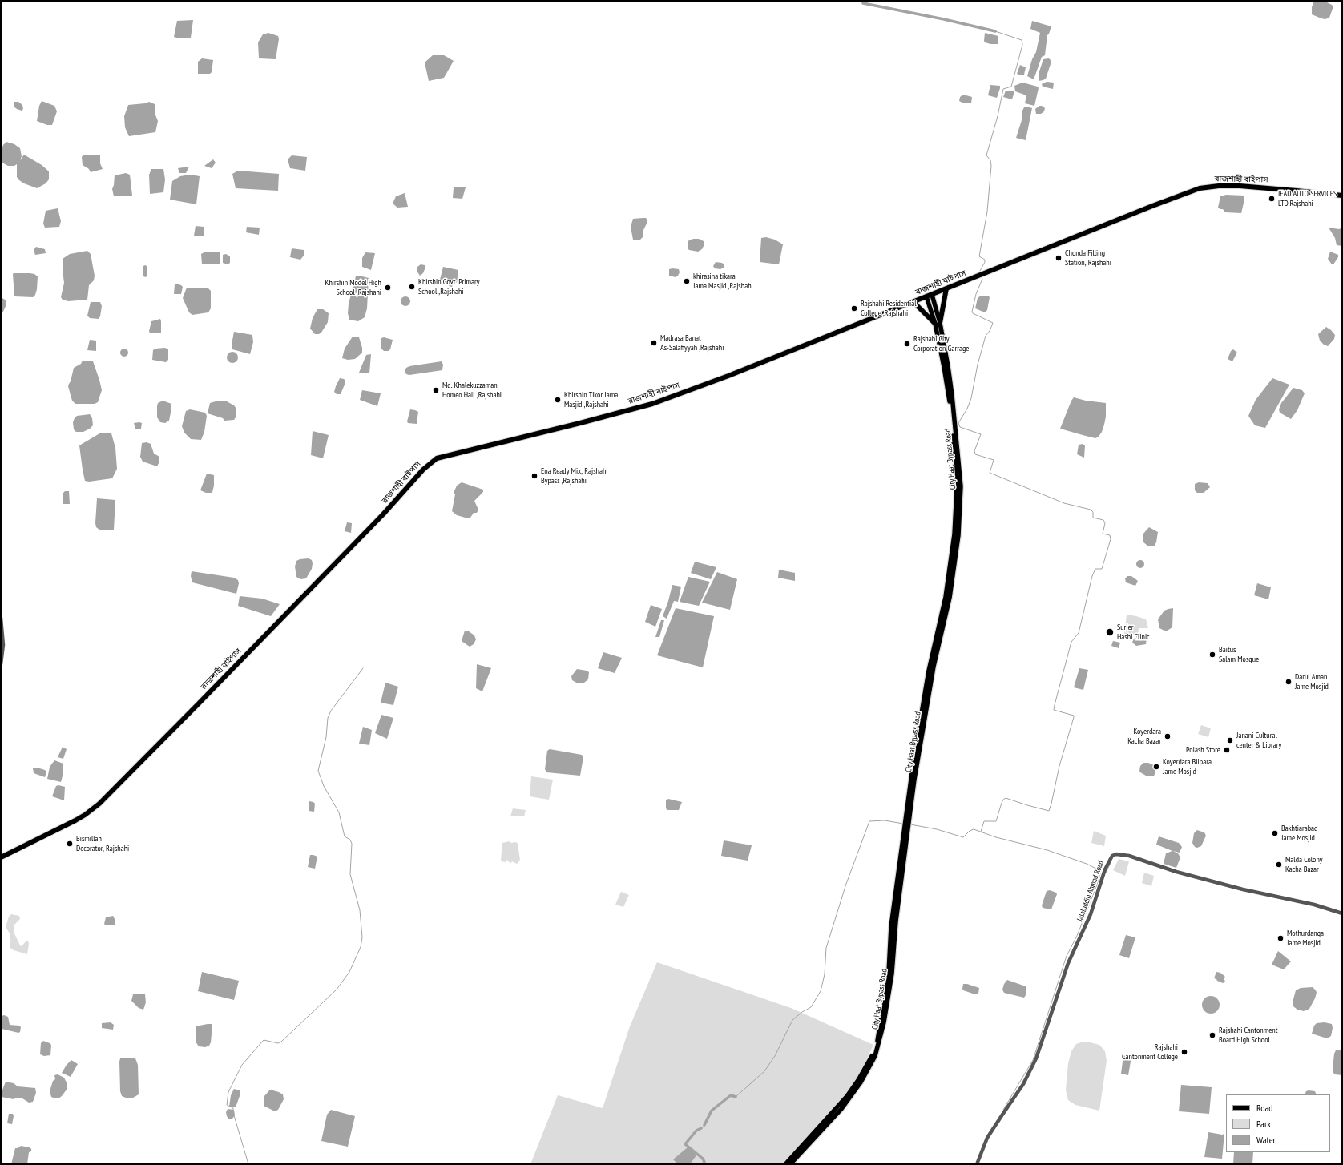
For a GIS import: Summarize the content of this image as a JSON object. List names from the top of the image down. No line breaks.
{"streets":{"highway":["রাজশাহী বাইপাস"],"main road":["City Haat Bypass Road"],"street":["Jalaluddin Ahmad Road"]},"crossings":[["রাজশাহী বাইপাস","City Haat Bypass Road"]],"places":["IFAD AUTO SERVICES LTD.Rajshahi","Chonda Filling Station, Rajshahi","khirasina tikara Jama Masjid ,Rajshahi","Khirshin Govt. Primary School ,Rajshahi","Khirshin Model High School ,Rajshahi","Rajshahi Residential College ,Rajshahi","Madrasa Banat As-Salafiyyah ,Rajshahi","Rajshahi City Corporation Garrage","Md. Khalekuzzaman Homeo Hall ,Rajshahi","Khirshin Tikor Jama Masjid ,Rajshahi","Ena Ready Mix, Rajshahi Bypass ,Rajshahi","Surjer Hashi Clinic","Baitus Salam Mosque","Darul Aman Jame Mosjid","Koyerdara Kacha Bazar","Janani Cultural center & Library","Polash Store","Koyerdara Bilpara Jame Mosjid","Bakhtiarabad Jame Mosjid","Bismillah Decorator, Rajshahi","Malda Colony Kacha Bazar","Mothurdanga Jame Mosjid","Rajshahi Cantonment Board High School","Rajshahi Cantonment College"],"legend":["Road","Park","Water"]}
